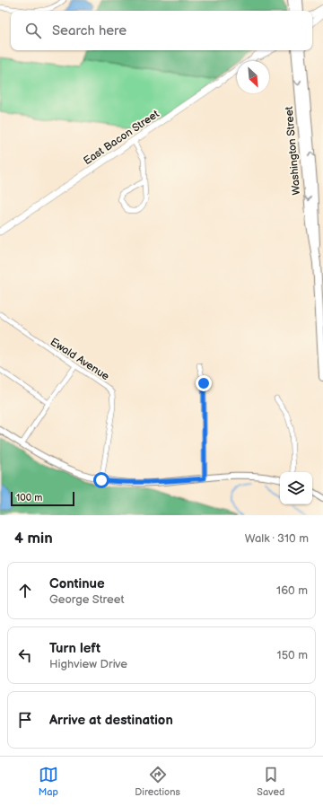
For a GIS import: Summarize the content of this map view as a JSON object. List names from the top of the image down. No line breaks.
{"streets":{"main road":["East Bacon Street","Washington Street"],"street":["Ewald Avenue"]},"scale_bar":"100 m","north":"bottom right","page":{"search":"Search here","scale":"100 m","heading":["4 min","Walk · 310 m"],"list":[["Continue","George Street","160 m"],["Turn left","Highview Drive","150 m"],"Arrive at destination"],"nav":["Map","Directions","Saved"]}}
